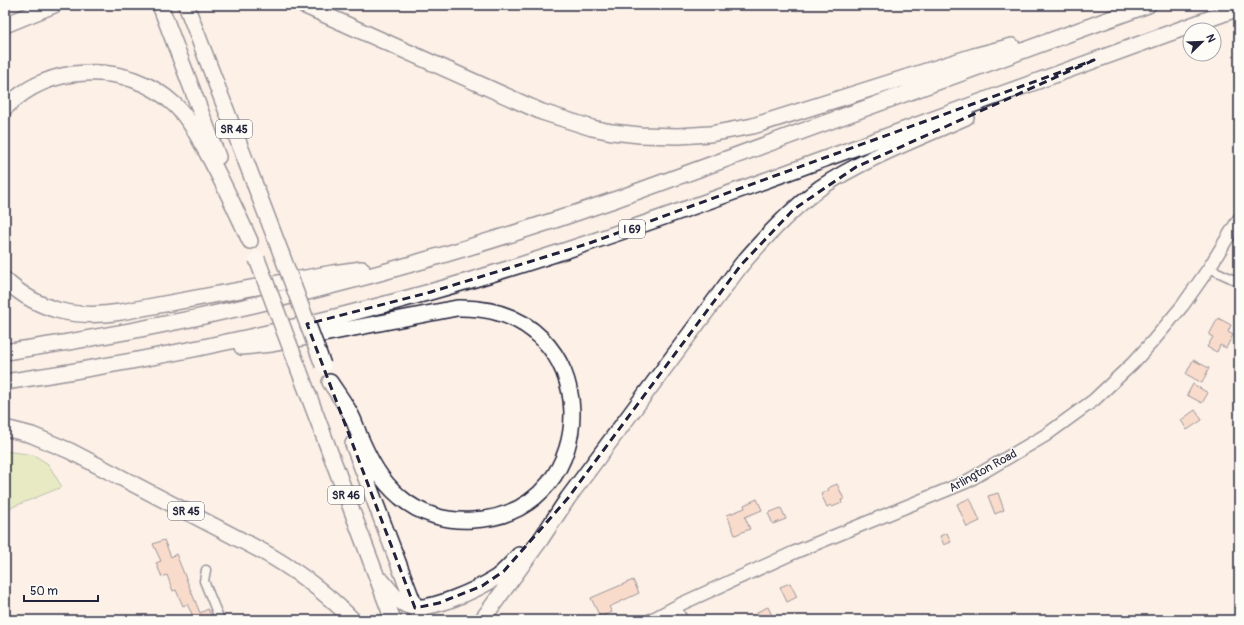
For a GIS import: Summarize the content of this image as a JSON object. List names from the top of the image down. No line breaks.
{"streets":{"highway":["SR 45","I 69","SR 46"],"street":["Arlington Road"]},"scale_bar":"50 m","north":"top right"}
